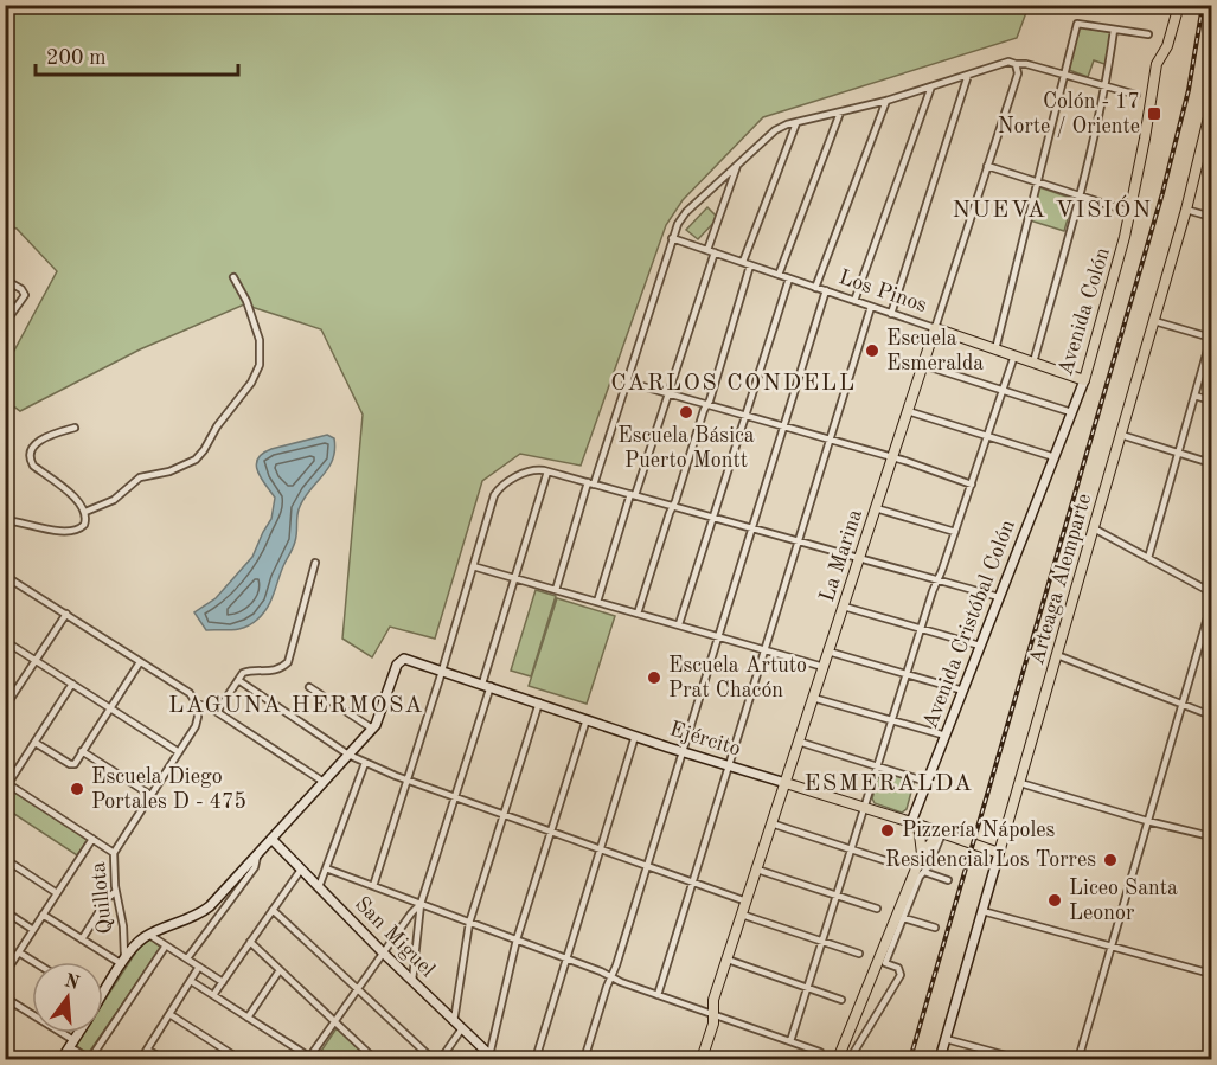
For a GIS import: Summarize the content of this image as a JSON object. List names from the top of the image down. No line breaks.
{"streets":{"main road":["Los Pinos","Avenida Colón","La Marina","Arteaga Alemparte","Ejército"],"street":["Avenida Cristóbal Colón","Quillota","San Miguel"]},"crossings":[["Los Pinos","Avenida Colón"],["Los Pinos","La Marina"],["Avenida Colón","Avenida Cristóbal Colón"],["La Marina","Ejército"],["Arteaga Alemparte","Ejército"],["Avenida Cristóbal Colón","Ejército"]],"districts":["NUEVA VISIÓN","CARLOS CONDELL","LAGUNA HERMOSA","ESMERALDA"],"places":{"transit":["Colón - 17 Norte / Oriente"],"other":["Escuela Esmeralda","Escuela Básica Puerto Montt","Escuela Artuto Prat Chacón","Escuela Diego Portales D - 475","Pizzería Nápoles","Residencial Los Torres","Liceo Santa Leonor"]},"scale_bar":"200 m","north":"top"}
